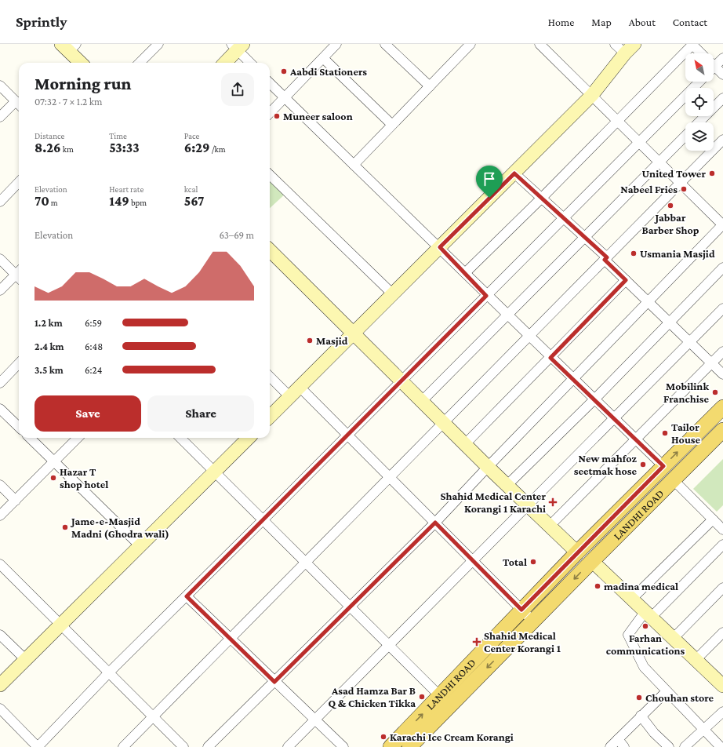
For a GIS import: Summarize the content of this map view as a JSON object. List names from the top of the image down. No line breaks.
{"streets":{"main road":["LANDHI ROAD"]},"places":{"other":["Aabdi Stationers","Muneer saloon","United Tower","Nabeel Fries","Jabbar Barber Shop","Usmania Masjid","Masjid","Mobilink Franchise","Tailor House","New mahfoz seetmak hose","Hazar T shop hotel","Jame-e-Masjid Madni (Ghodra wali)","Total","madina medical","Farhan communications","Asad Hamza Bar B Q & Chicken Tikka","Chouhan store","Karachi Ice Cream Korangi"],"health":["Shahid Medical Center Korangi 1 Karachi","Shahid Medical Center Korangi 1"]},"north":"top left","page":{"header":"Sprintly","nav":["Home","Map","About","Contact"],"heading":["Morning run","07:32 · 7 × 1.2 km"],"stats":[["Distance","8.26 km"],["Time","53:33"],["Pace","6:29 /km"],["Elevation","70 m"],["Heart rate","149 bpm"],["kcal","567"]],"chart":["Elevation","63–69 m"],"list":[{"name":"1.2 km","note":"6:59"},{"name":"2.4 km","note":"6:48"},{"name":"3.5 km","note":"6:24"}],"buttons":["Save","Share"]}}
